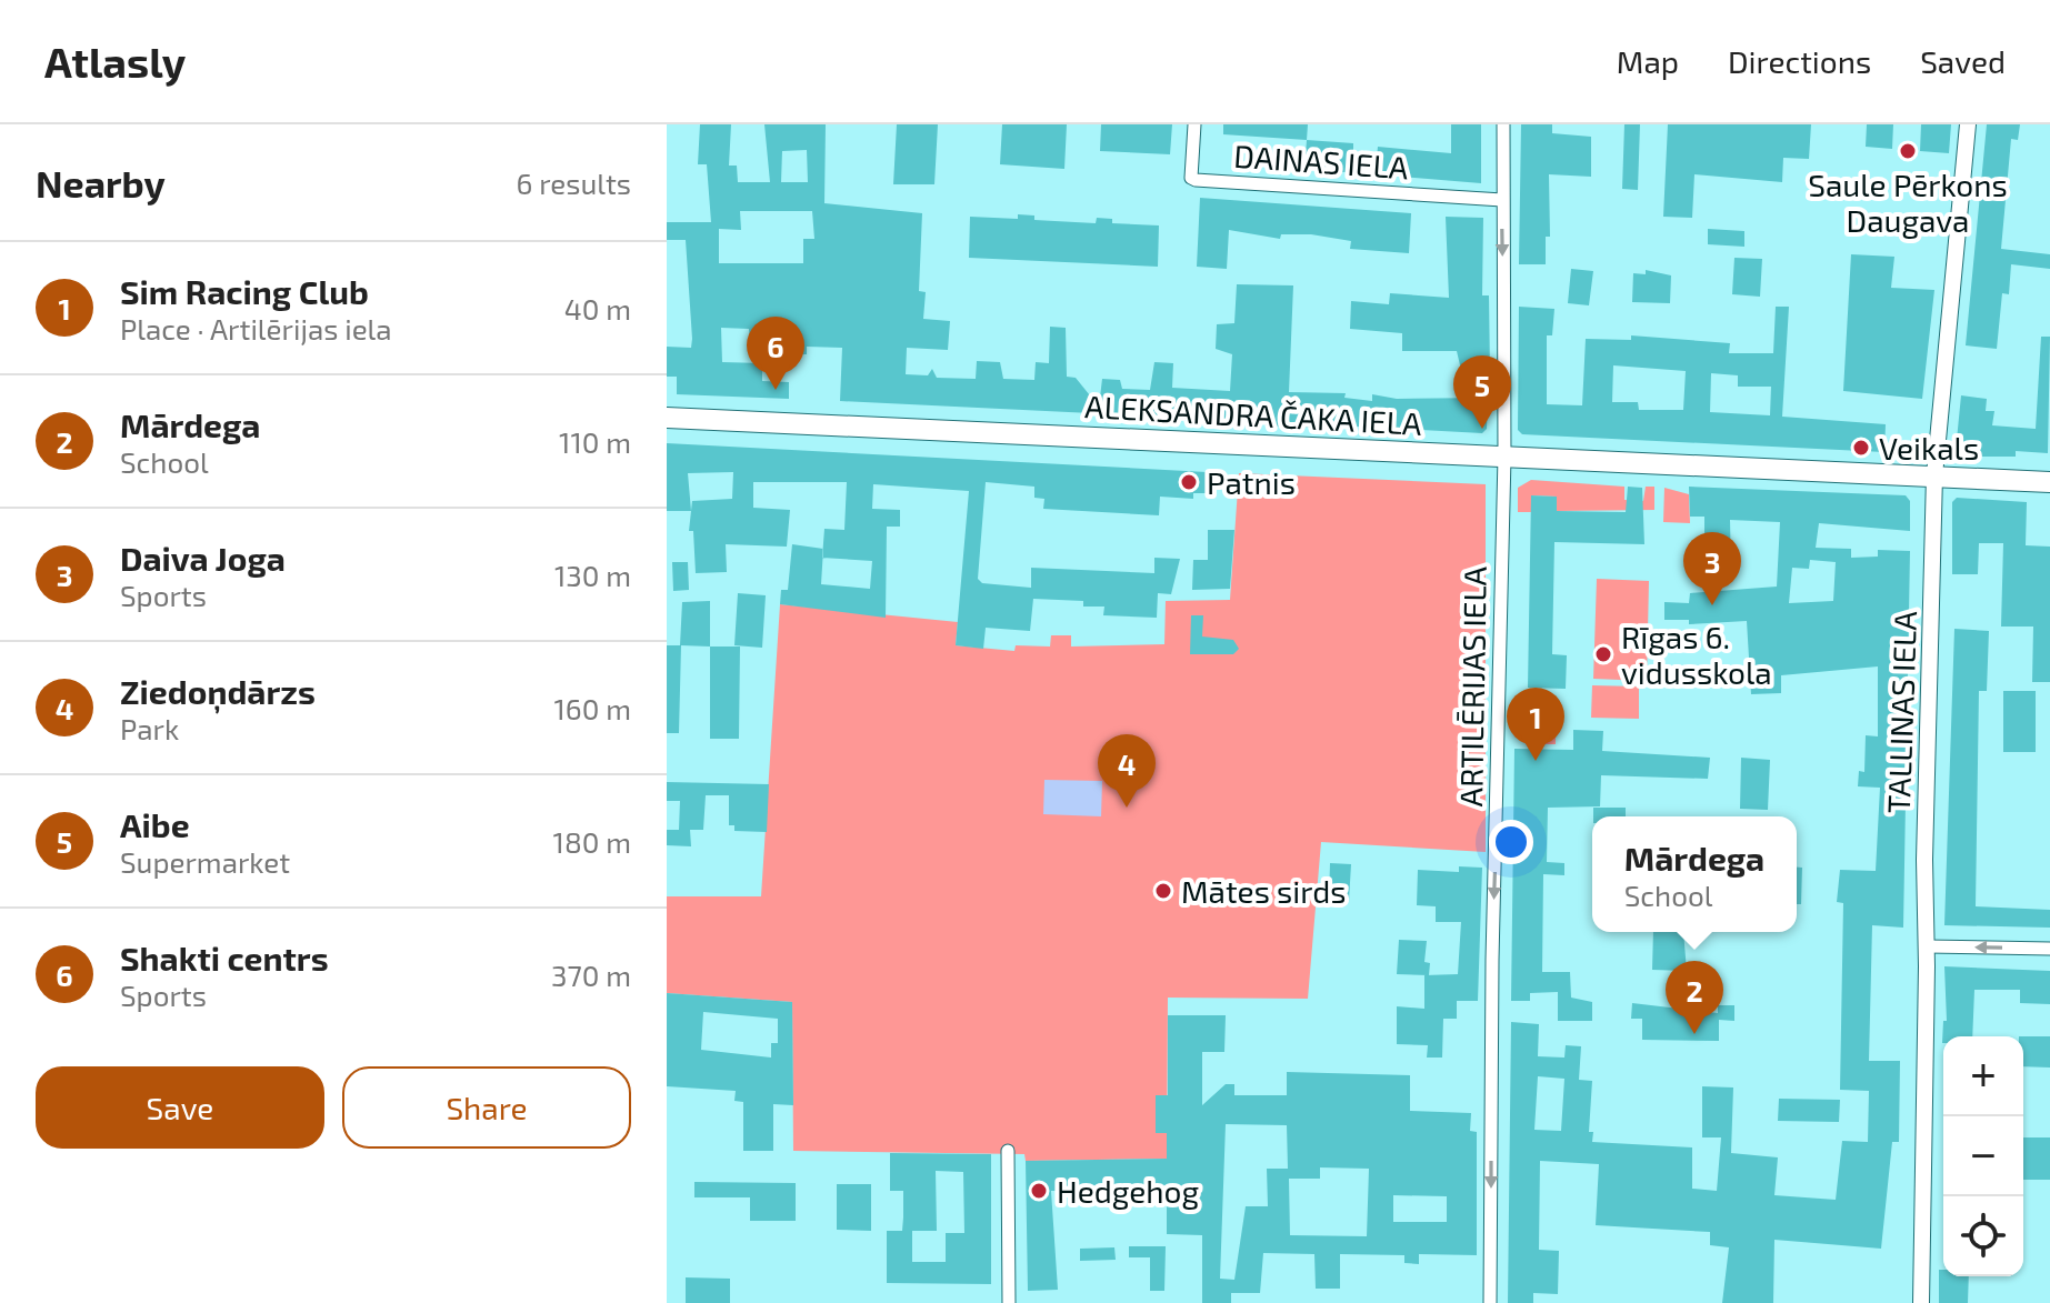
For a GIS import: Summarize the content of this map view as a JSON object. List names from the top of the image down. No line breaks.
{"streets":{"main road":["ALEKSANDRA ČAKA IELA"],"street":["DAINAS IELA","ARTILĒRIJAS IELA","TALLINAS IELA"]},"crossings":[["DAINAS IELA","ARTILĒRIJAS IELA"],["ALEKSANDRA ČAKA IELA","ARTILĒRIJAS IELA"],["ALEKSANDRA ČAKA IELA","TALLINAS IELA"]],"one_way":["ARTILĒRIJAS IELA"],"places":["Saule Pērkons Daugava","Veikals","Patnis","Rīgas 6. vidusskola","Mātes sirds","Hedgehog"],"page":{"header":"Atlasly","nav":["Map","Directions","Saved"],"heading":["Nearby","6 results"],"list":[{"mark":"1","name":"Sim Racing Club","note":"Place · Artilērijas iela","value":"40 m"},{"mark":"2","name":"Mārdega","note":"School","value":"110 m"},{"mark":"3","name":"Daiva Joga","note":"Sports","value":"130 m"},{"mark":"4","name":"Ziedoņdārzs","note":"Park","value":"160 m"},{"mark":"5","name":"Aibe","note":"Supermarket","value":"180 m"},{"mark":"6","name":"Shakti centrs","note":"Sports","value":"370 m"}],"pins":["6","5","3","1","4","2"],"popup":["Mārdega","School"],"map_buttons":["+","−"],"buttons":["Save","Share"]}}
